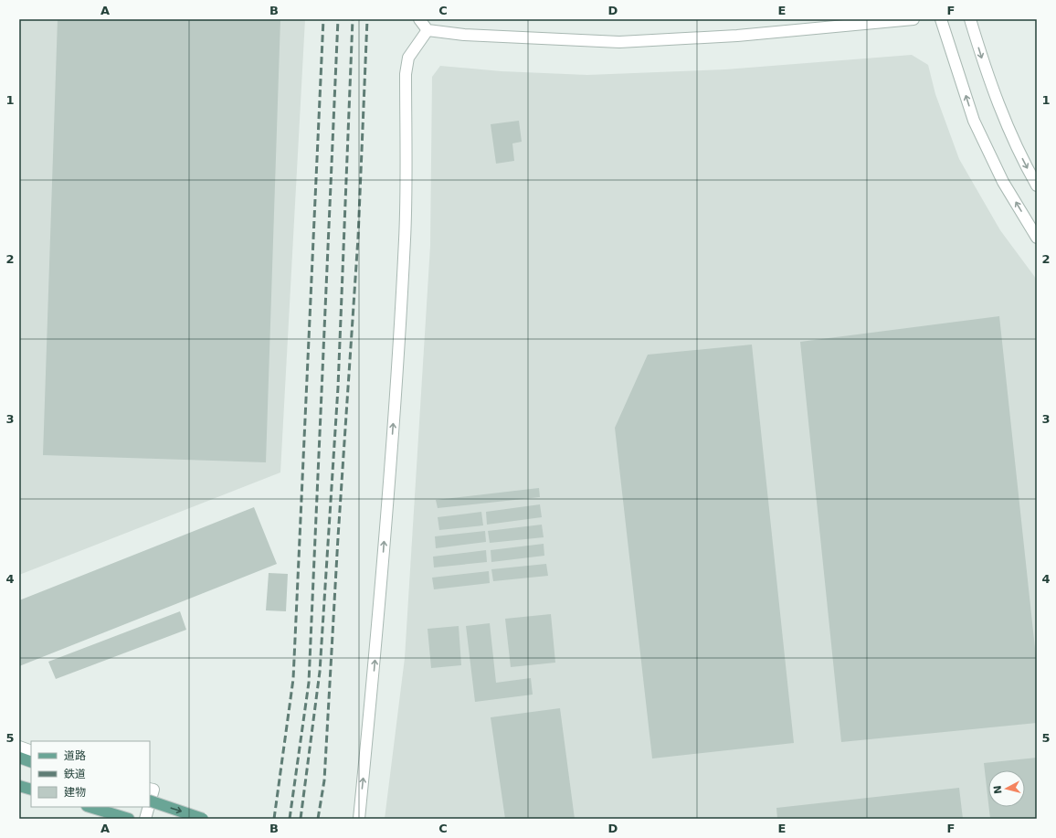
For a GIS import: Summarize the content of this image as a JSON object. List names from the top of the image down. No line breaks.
{"legend":["道路","鉄道","建物"],"north":"left","grid":{"columns":["A","B","C","D","E","F"],"rows":["1","2","3","4","5"]}}
